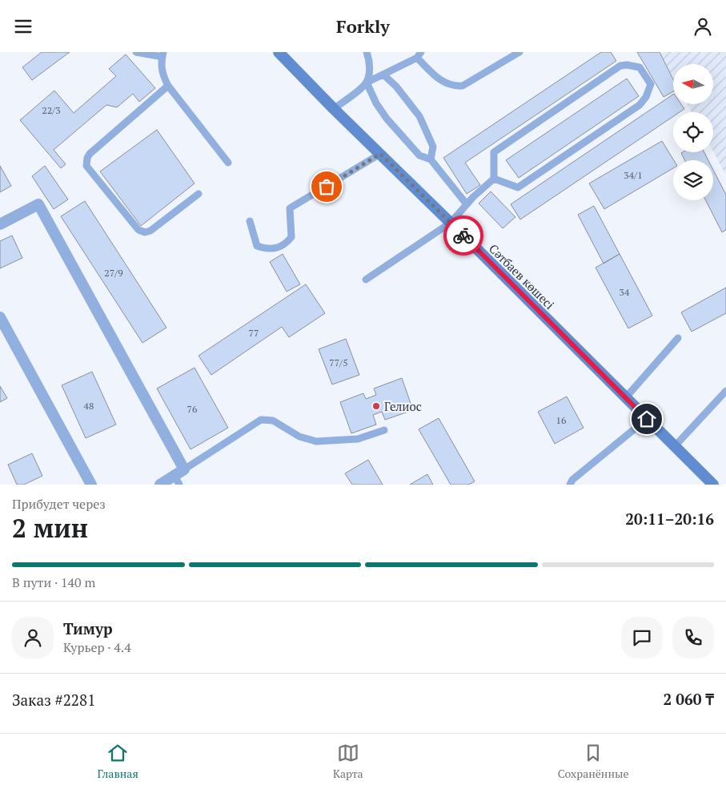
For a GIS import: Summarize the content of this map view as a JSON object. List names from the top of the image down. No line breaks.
{"streets":{"main road":["Сәтбаев көшесі"]},"places":["Гелиос"],"house_numbers":["22/3","34/1","27/9","34","77","77/5","48","76","16"],"north":"left","page":{"header":"Forkly","heading":["2 мин","Прибудет через","20:11–20:16"],"panel":["Тимур","Курьер · 4.4","Заказ #2281","2 060 ₸"],"bar":"В пути · 140 m","tabs":["Главная","Карта","Сохранённые"]}}
